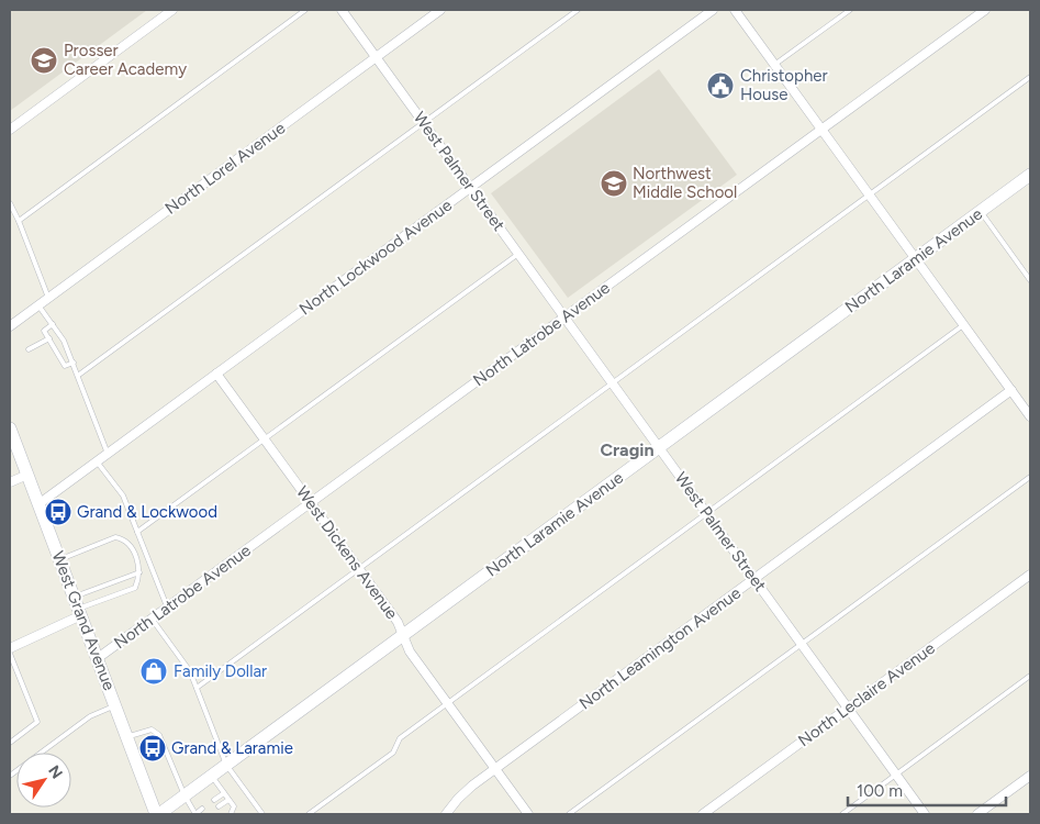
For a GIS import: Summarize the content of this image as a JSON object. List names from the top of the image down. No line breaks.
{"streets":{"street":["North Lorel Avenue","West Palmer Street","North Lockwood Avenue","North Laramie Avenue","North Latrobe Avenue","West Dickens Avenue","West Grand Avenue","North Leamington Avenue","North Leclaire Avenue"]},"crossings":[["North Lorel Avenue","West Palmer Street"],["West Palmer Street","North Lockwood Avenue"],["West Palmer Street","North Laramie Avenue"],["West Palmer Street","North Latrobe Avenue"],["West Palmer Street","North Leamington Avenue"],["West Palmer Street","North Leclaire Avenue"],["North Lockwood Avenue","West Dickens Avenue"],["North Lockwood Avenue","West Grand Avenue"],["North Laramie Avenue","West Dickens Avenue"],["North Laramie Avenue","West Grand Avenue"],["North Latrobe Avenue","West Dickens Avenue"],["North Latrobe Avenue","West Grand Avenue"],["West Dickens Avenue","North Leamington Avenue"]],"districts":["Cragin"],"places":{"school or university":["Prosser Career Academy","Northwest Middle School"],"public building":["Christopher House"],"bus stop":["Grand & Lockwood","Grand & Laramie"],"shop":["Family Dollar"]},"scale_bar":"100 m","north":"top right"}
